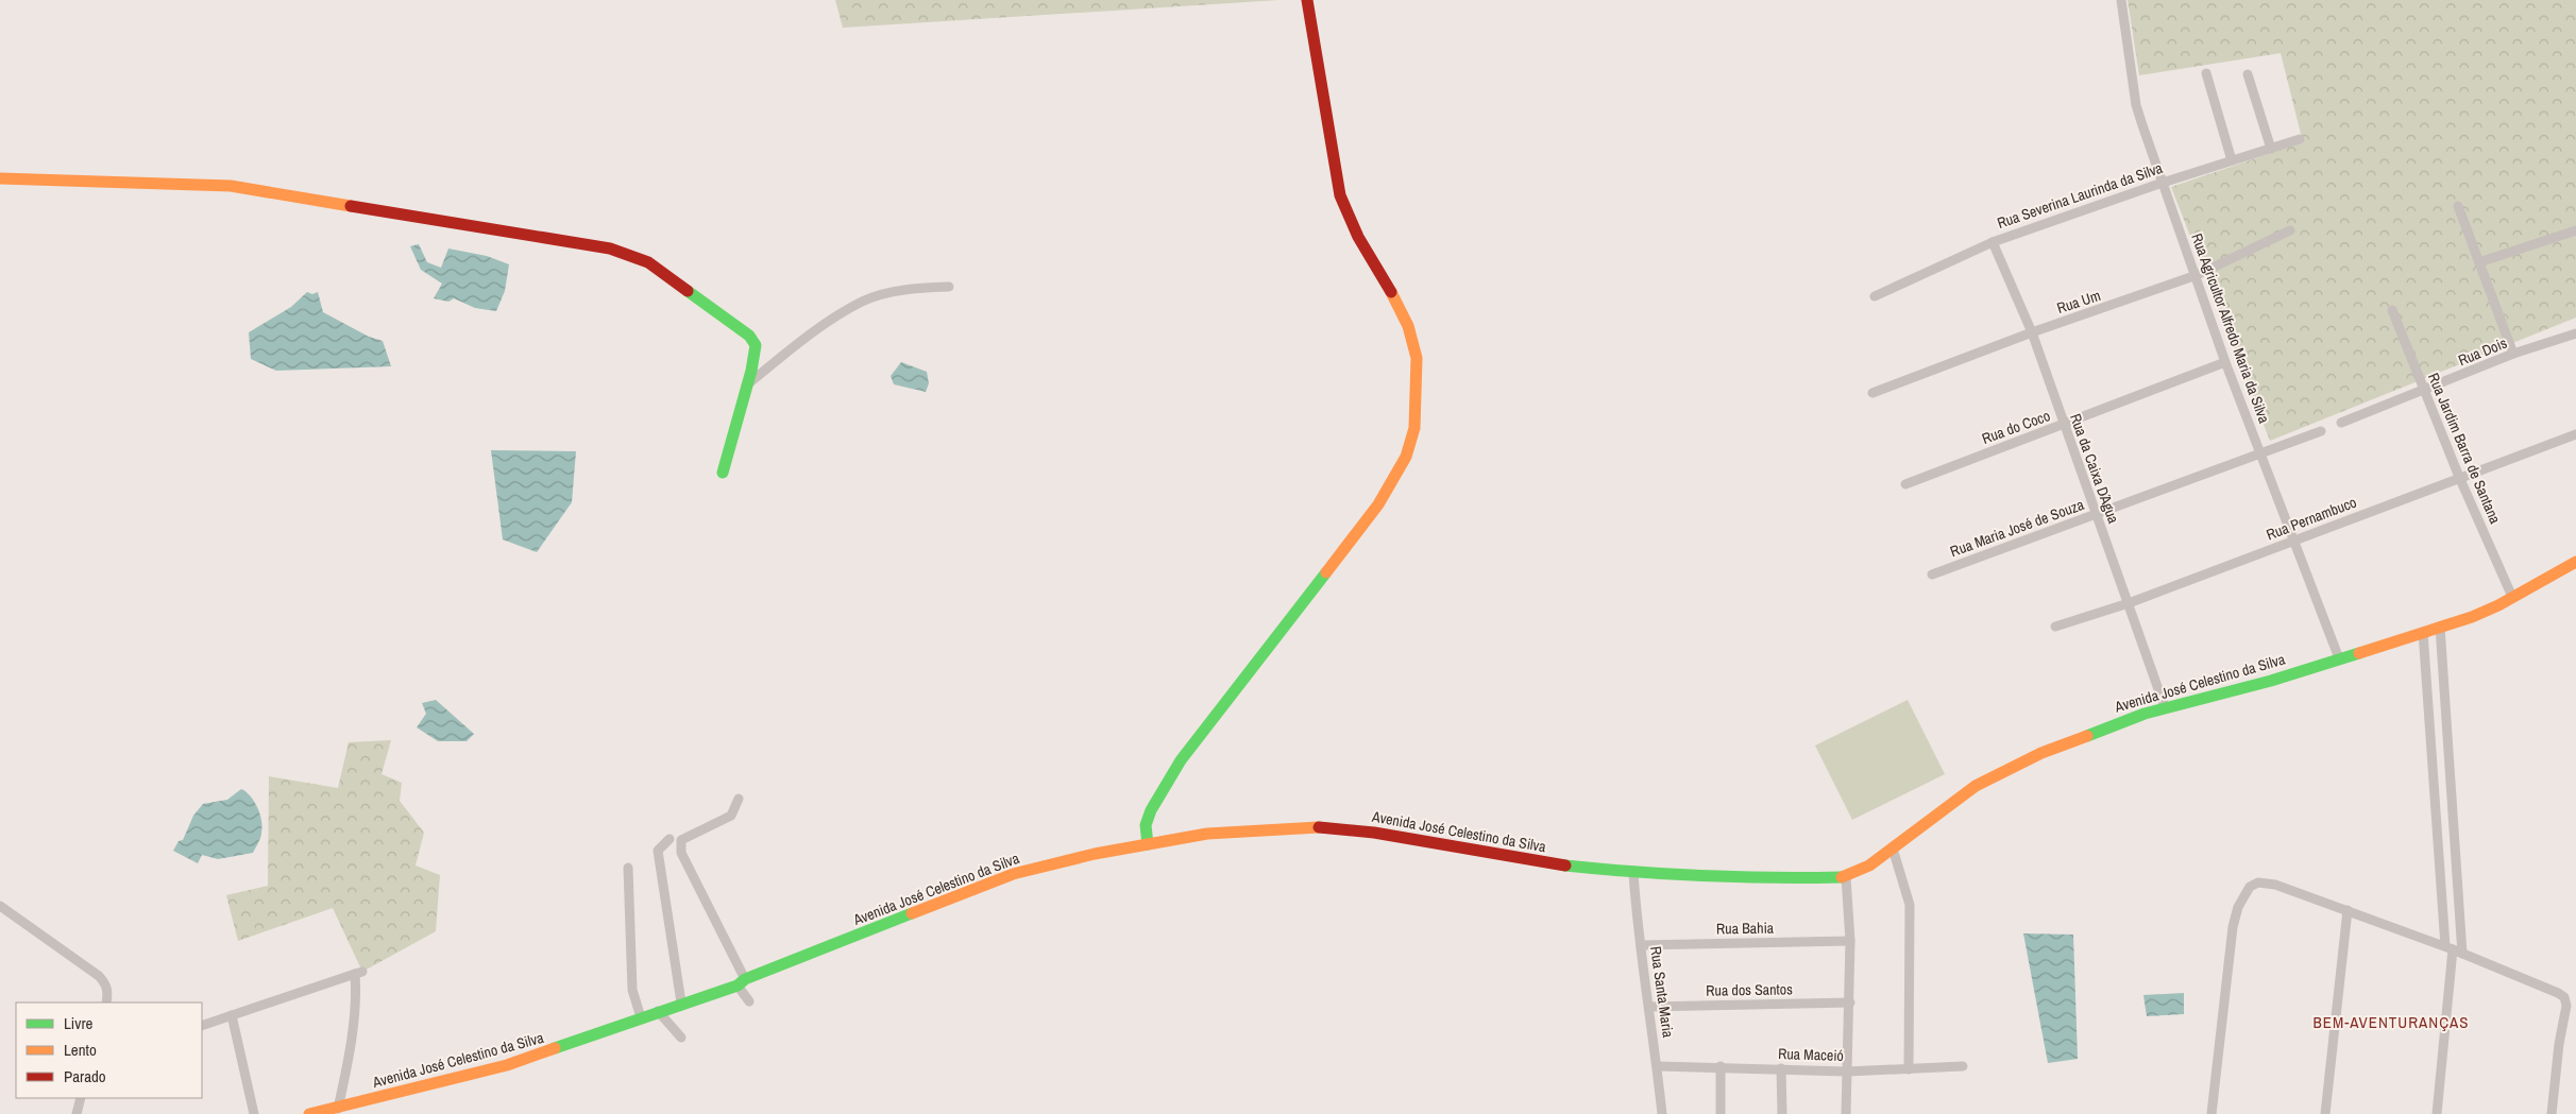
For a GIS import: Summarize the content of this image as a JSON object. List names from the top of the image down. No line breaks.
{"streets":{"street":["Rua Severina Laurinda da Silva","Rua Um","Rua Agricultor Alfredo Maria da Silva","Rua Dois","Rua do Coco","Rua Jardim Barra de Santana","Rua da Caixa D´Agua","Rua Pernambuco","Rua Maria José de Souza","Avenida José Celestino da Silva","Rua Bahia","Rua dos Santos","Rua Santa Maria","Rua Maceió"]},"crossings":[["Rua Severina Laurinda da Silva","Rua Agricultor Alfredo Maria da Silva"],["Rua Severina Laurinda da Silva","Rua da Caixa D´Agua"],["Rua Um","Rua Agricultor Alfredo Maria da Silva"],["Rua Um","Rua da Caixa D´Agua"],["Rua Agricultor Alfredo Maria da Silva","Rua do Coco"],["Rua Agricultor Alfredo Maria da Silva","Rua Pernambuco"],["Rua Agricultor Alfredo Maria da Silva","Rua Maria José de Souza"],["Rua Agricultor Alfredo Maria da Silva","Avenida José Celestino da Silva"],["Rua Dois","Rua Jardim Barra de Santana"],["Rua do Coco","Rua da Caixa D´Agua"],["Rua Jardim Barra de Santana","Rua Pernambuco"],["Rua Jardim Barra de Santana","Avenida José Celestino da Silva"],["Rua da Caixa D´Agua","Rua Pernambuco"],["Rua da Caixa D´Agua","Rua Maria José de Souza"],["Rua da Caixa D´Agua","Avenida José Celestino da Silva"],["Avenida José Celestino da Silva","Rua Santa Maria"],["Rua Bahia","Rua Santa Maria"],["Rua dos Santos","Rua Santa Maria"],["Rua Santa Maria","Rua Maceió"]],"districts":["BEM-AVENTURANÇAS"],"legend":["Livre","Lento","Parado"]}
